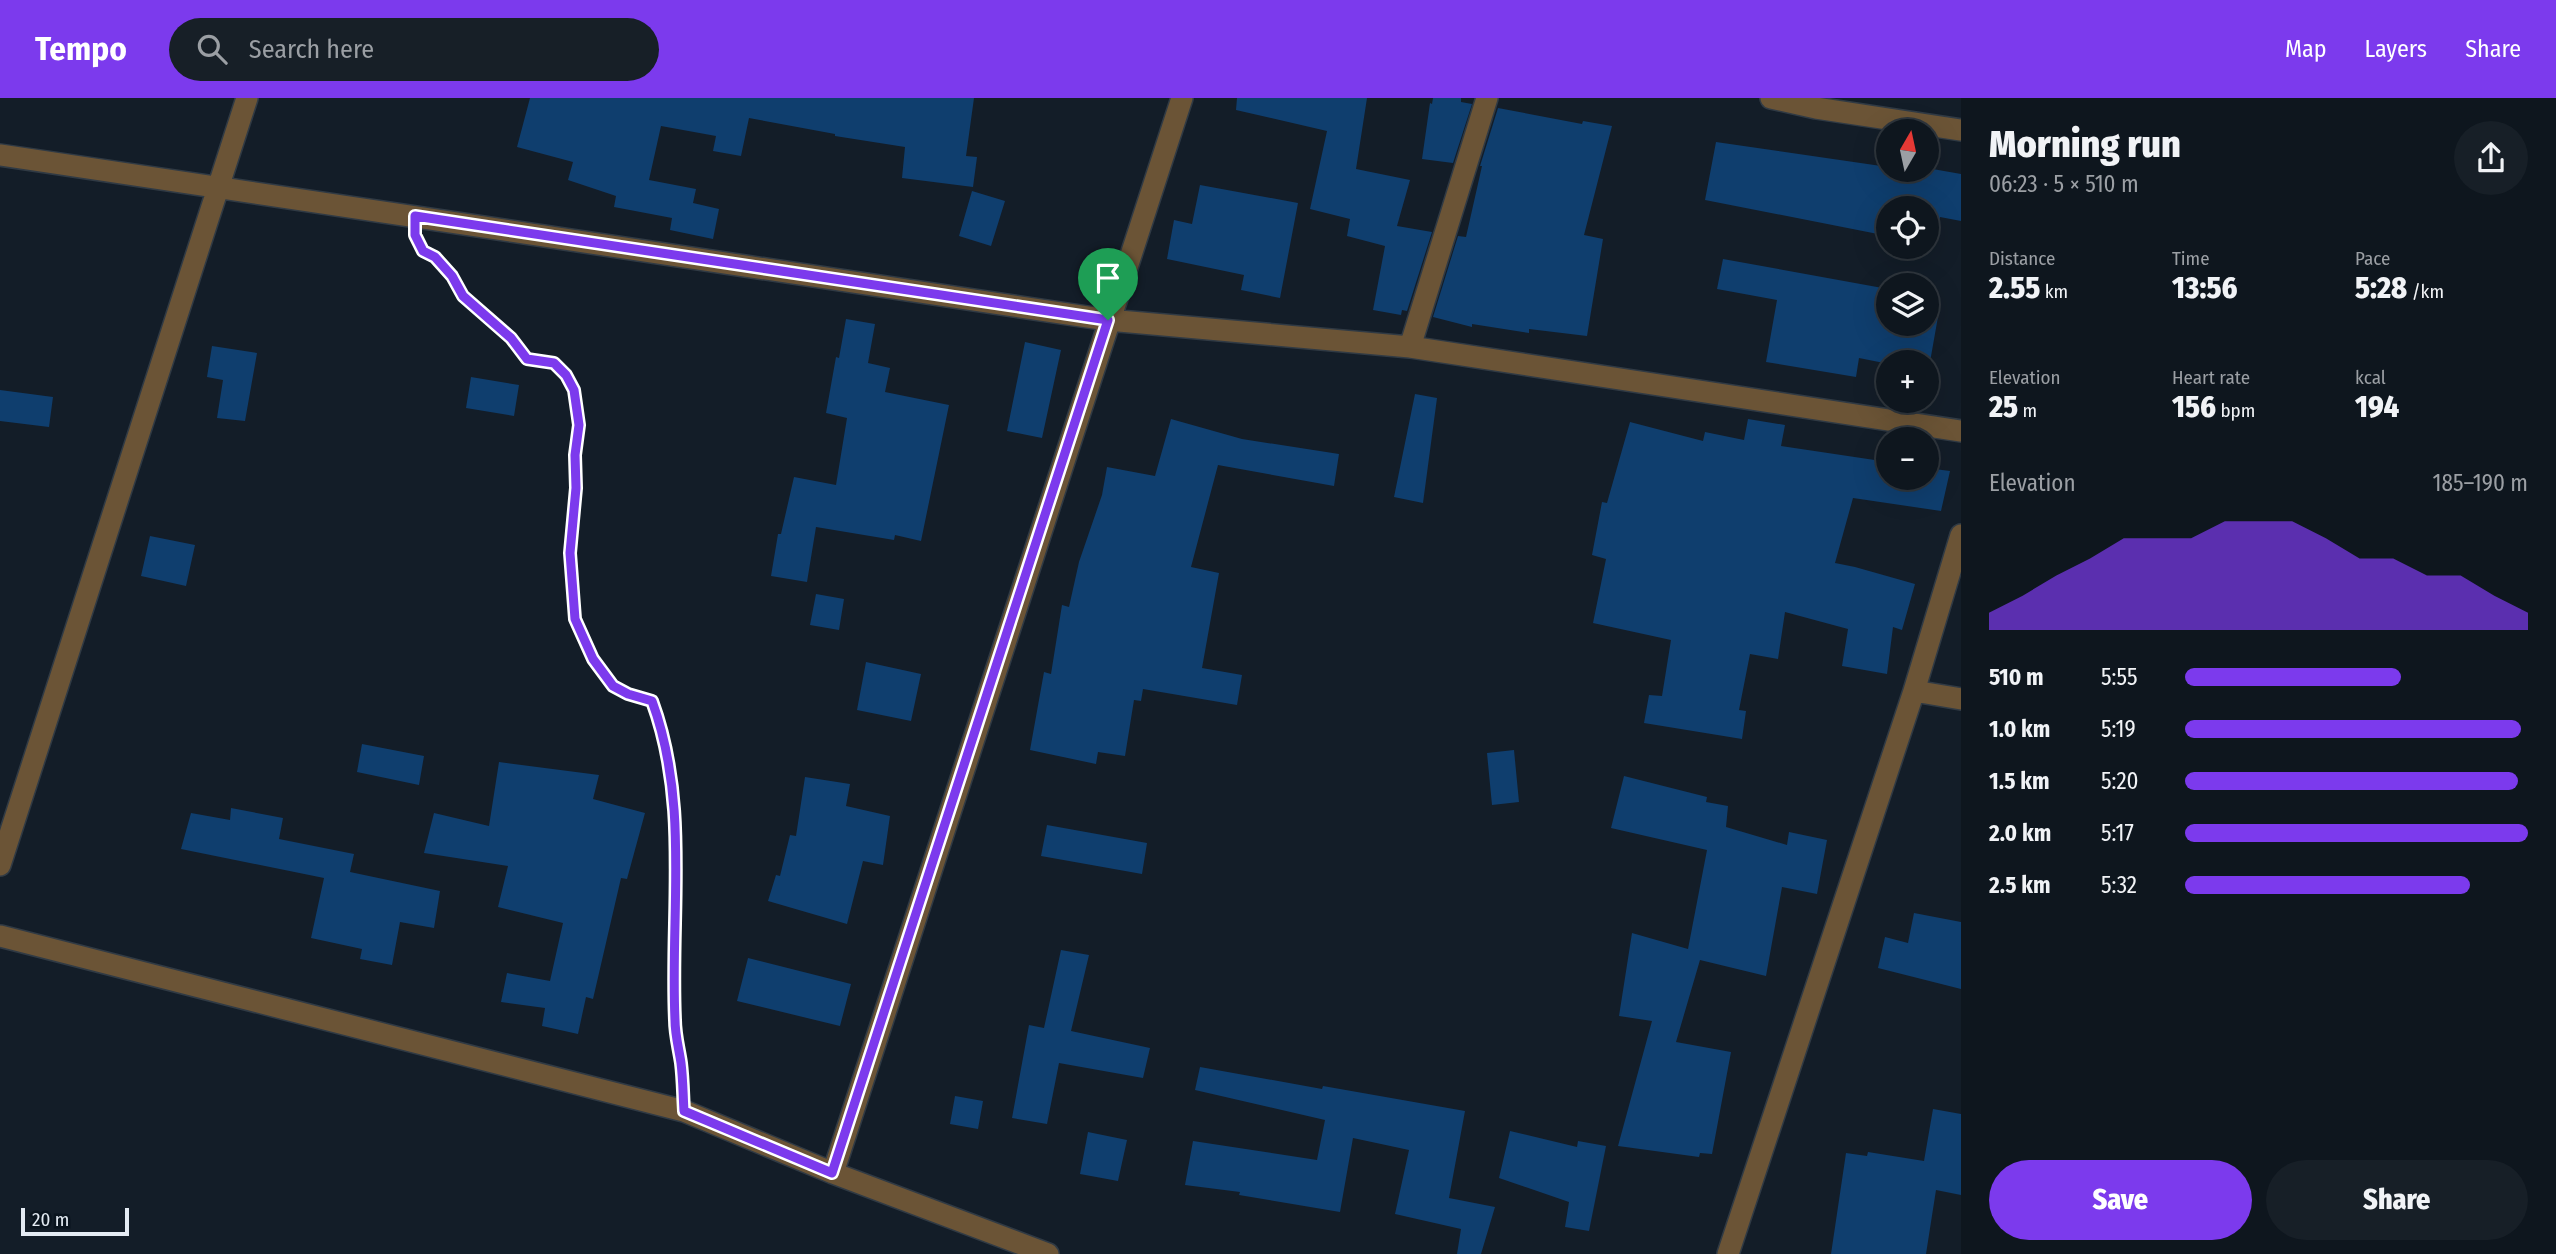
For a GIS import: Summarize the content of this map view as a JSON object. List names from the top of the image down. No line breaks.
{"scale_bar":"20 m","north":"top","page":{"header":"Tempo","search":"Search here","nav":["Map","Layers","Share"],"heading":["Morning run","06:23 · 5 × 510 m"],"map_buttons":["+","−"],"stats":[["Distance","2.55 km"],["Time","13:56"],["Pace","5:28 /km"],["Elevation","25 m"],["Heart rate","156 bpm"],["kcal","194"]],"chart":["Elevation","185–190 m"],"list":[{"name":"510 m","note":"5:55"},{"name":"1.0 km","note":"5:19"},{"name":"1.5 km","note":"5:20"},{"name":"2.0 km","note":"5:17"},{"name":"2.5 km","note":"5:32"}],"buttons":["Save","Share"],"scale":"20 m"}}
